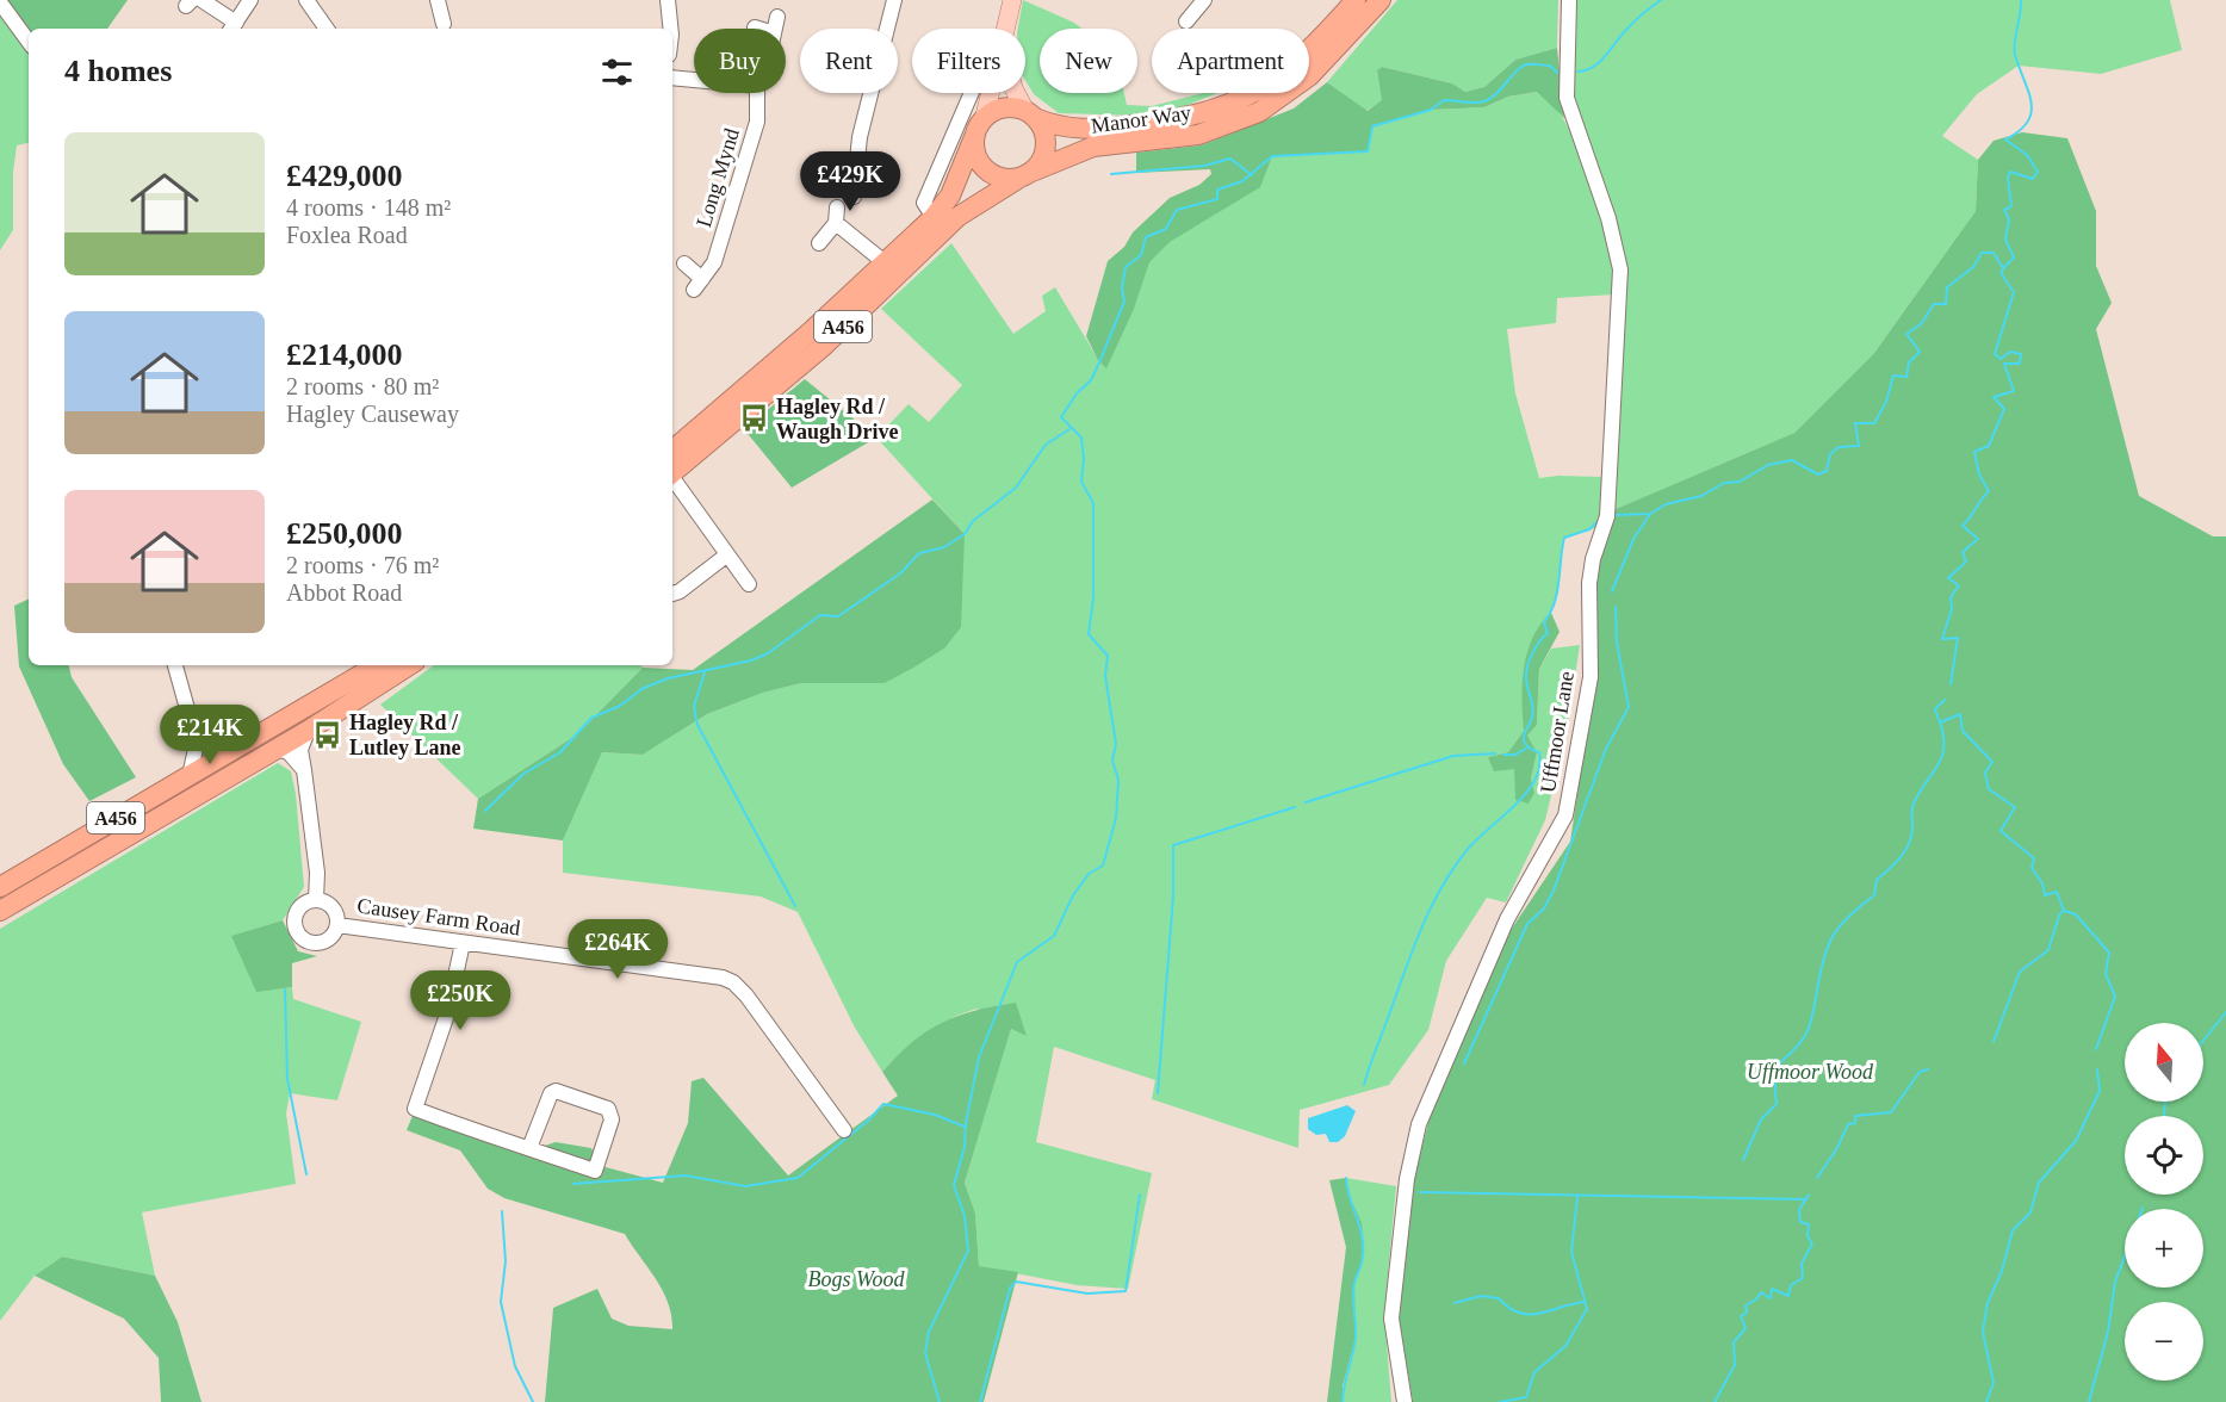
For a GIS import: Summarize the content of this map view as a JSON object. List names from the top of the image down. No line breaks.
{"streets":{"highway":["Manor Way","A456"],"street":["Long Mynd","Uffmoor Lane","Causey Farm Road"]},"crossings":[["Manor Way","A456"]],"parks":["Uffmoor Wood","Bogs Wood"],"places":{"bus stop":["Hagley Rd / Waugh Drive","Hagley Rd / Lutley Lane"]},"north":"top","page":{"chip":["Buy","Rent","Filters","New","Apartment"],"heading":"4 homes","list":[{"name":"£429,000","note":"4 rooms · 148 m² · Foxlea Road"},{"name":"£214,000","note":"2 rooms · 80 m² · Hagley Causeway"},{"name":"£250,000","note":"2 rooms · 76 m² · Abbot Road"}],"price":["£429K","£214K","£264K","£250K"],"map_buttons":["+","−"]}}
